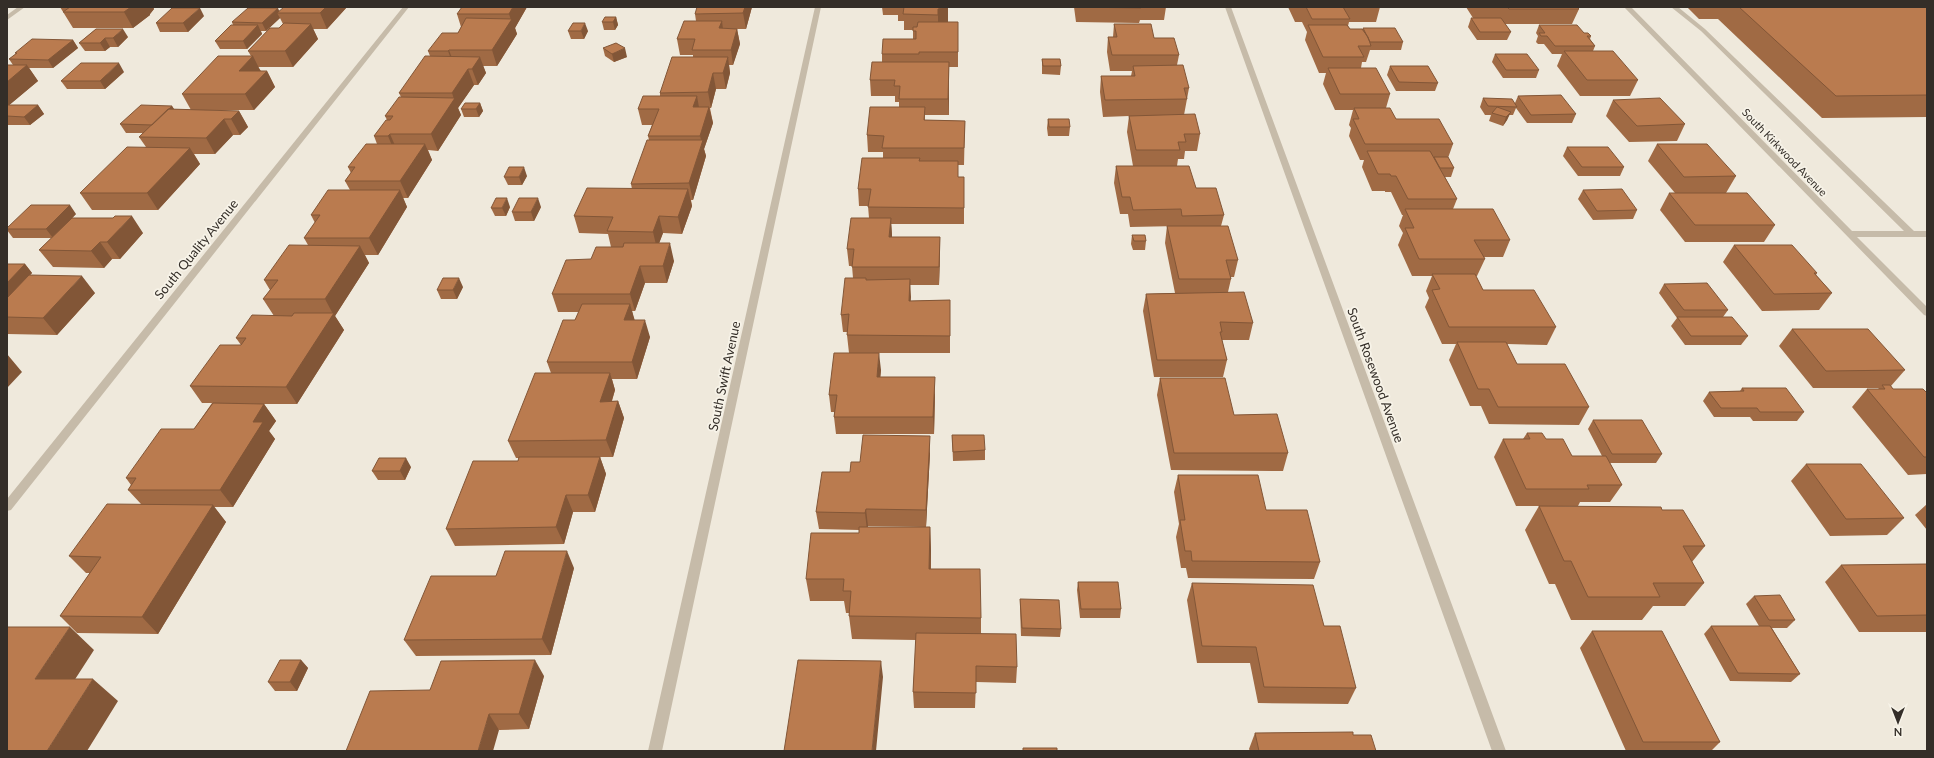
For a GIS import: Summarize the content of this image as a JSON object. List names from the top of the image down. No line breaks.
{"streets":{"street":["South Kirkwood Avenue","South Quality Avenue","South Rosewood Avenue","South Swift Avenue"]},"north":"bottom"}
